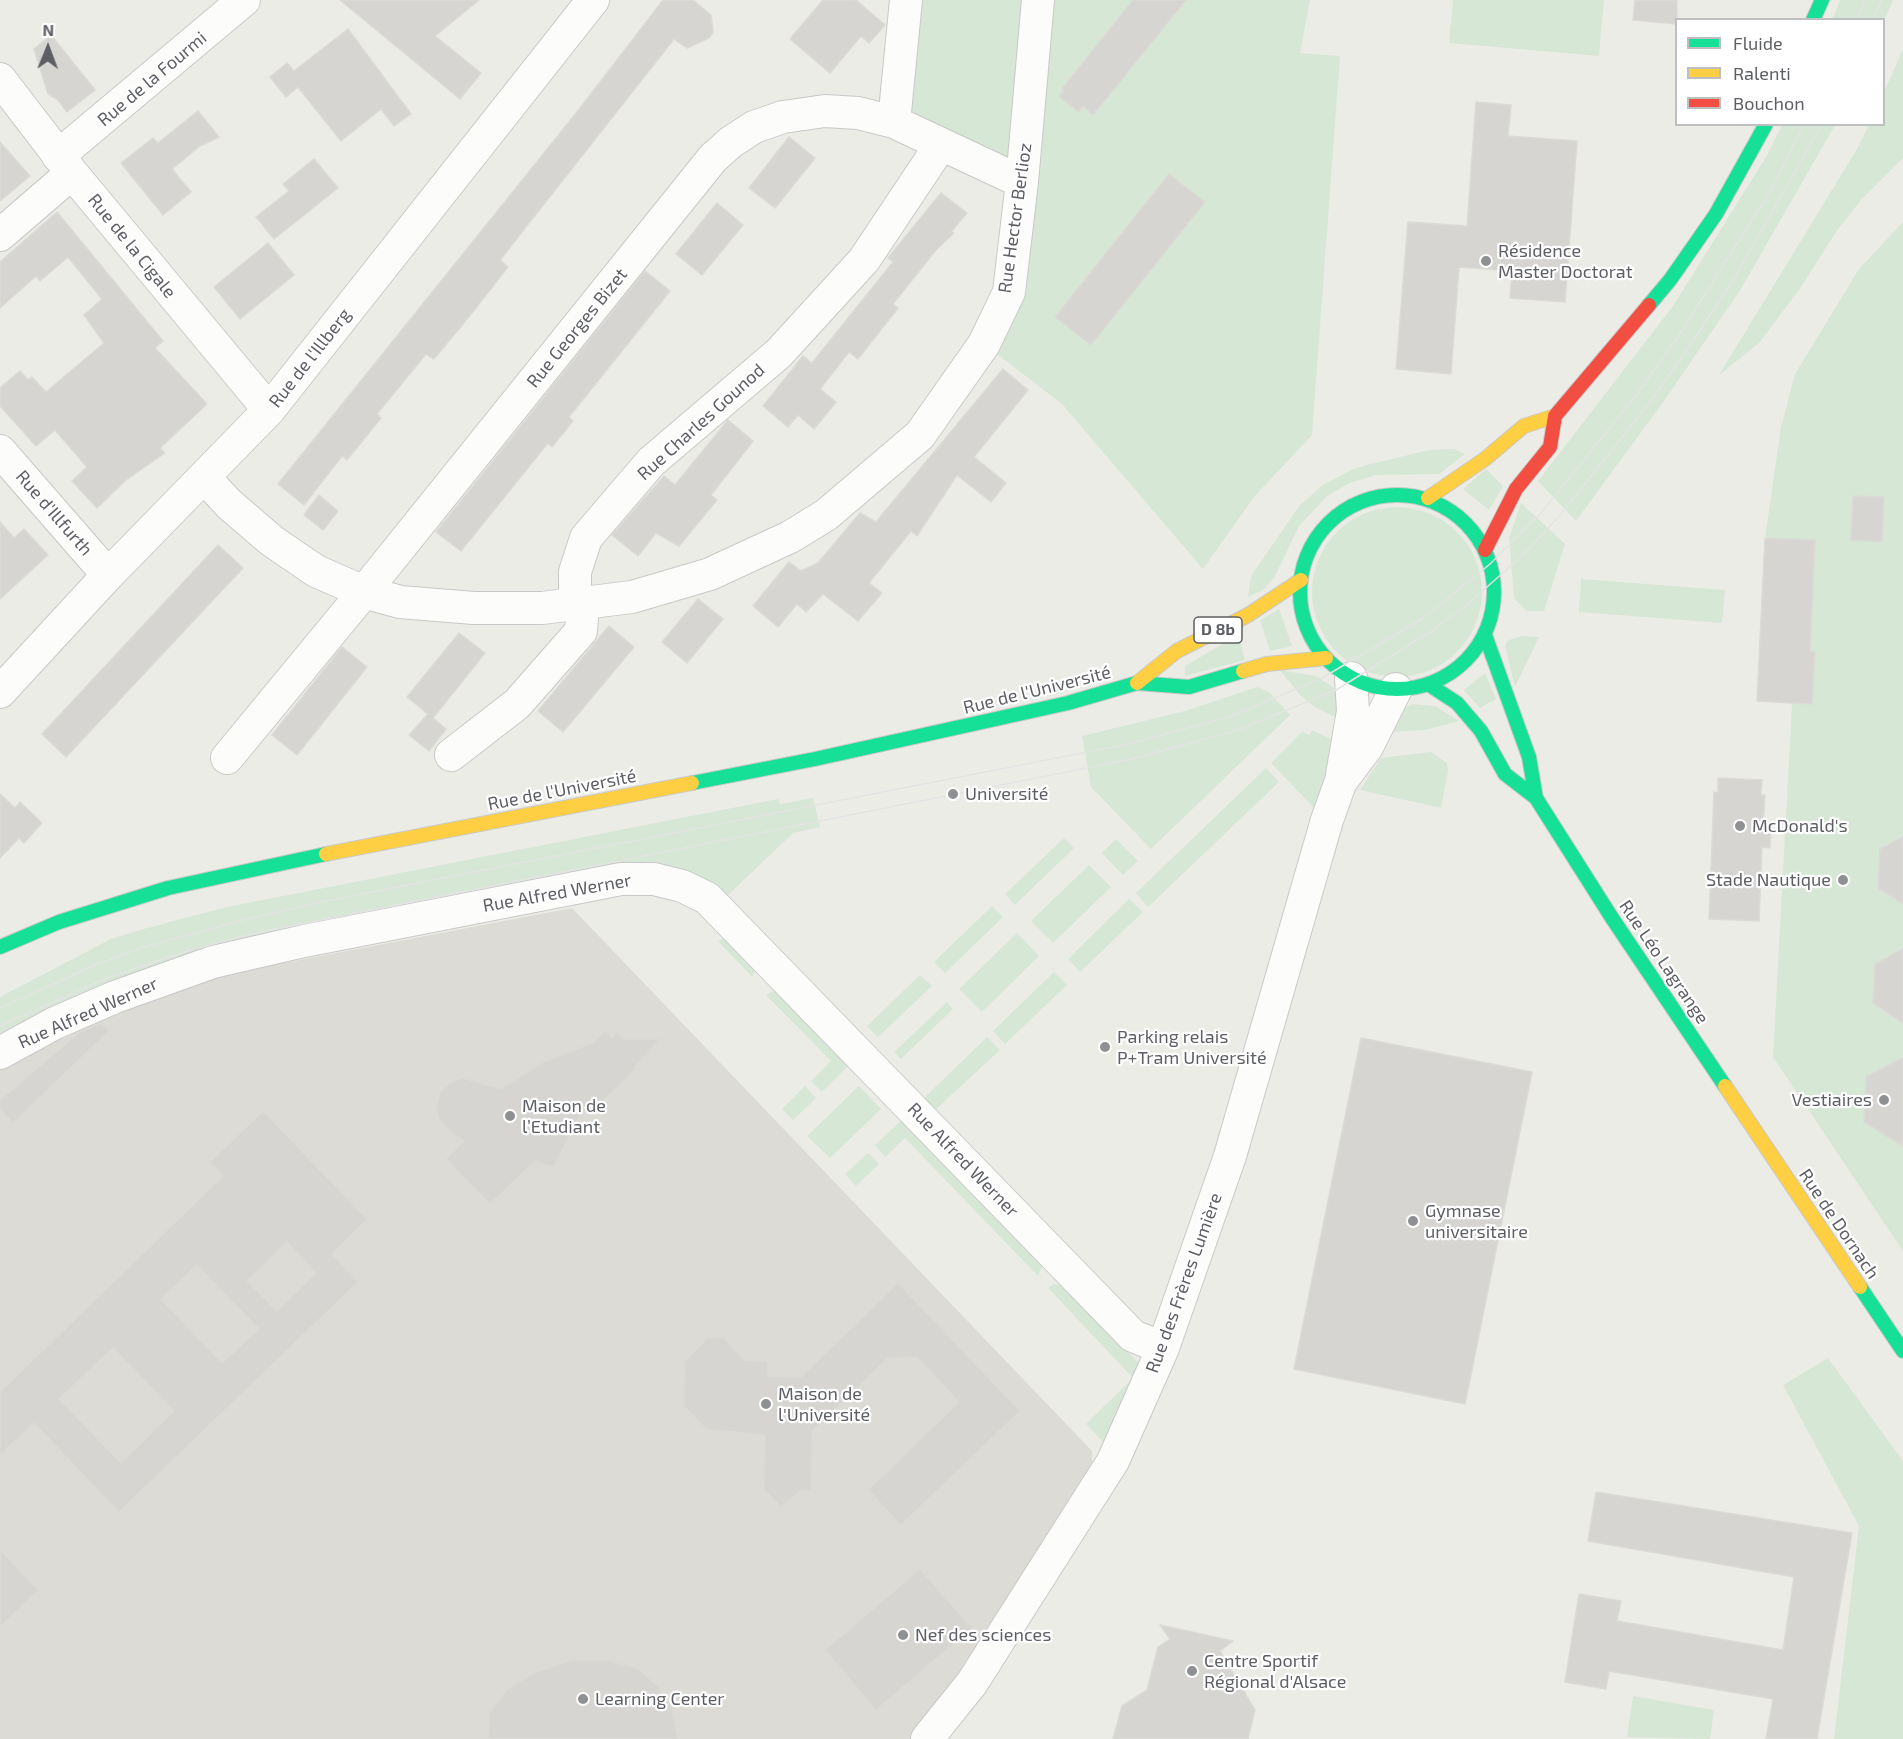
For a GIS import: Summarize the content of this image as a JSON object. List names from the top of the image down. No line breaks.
{"streets":{"main road":["D 8b","Rue de l'Université","Rue Léo Lagrange","Rue de Dornach"],"street":["Rue de la Fourmi","Rue Hector Berlioz","Rue de la Cigale","Rue Georges Bizet","Rue de l'Illberg","Rue Charles Gounod","Rue d'Illfurth","Rue Alfred Werner","Rue des Frères Lumière"]},"crossings":[["Rue de la Fourmi","Rue de la Cigale"],["Rue Hector Berlioz","Rue Georges Bizet"],["Rue Hector Berlioz","Rue de l'Illberg"],["Rue Hector Berlioz","Rue Charles Gounod"],["Rue de la Cigale","Rue de l'Illberg"],["Rue Georges Bizet","Rue Charles Gounod"],["Rue de l'Illberg","Rue d'Illfurth"],["Rue de l'Université","Rue des Frères Lumière"],["Rue Alfred Werner","Rue des Frères Lumière"],["Rue Léo Lagrange","Rue de Dornach"]],"places":["Résidence Master Doctorat","Université","McDonald's","Stade Nautique","Parking relais P+Tram Université","Vestiaires","Maison de l’Etudiant","Gymnase universitaire","Maison de l'Université","Nef des sciences","Centre Sportif Régional d'Alsace","Learning Center"],"legend":["Fluide","Ralenti","Bouchon"],"north":"top"}
